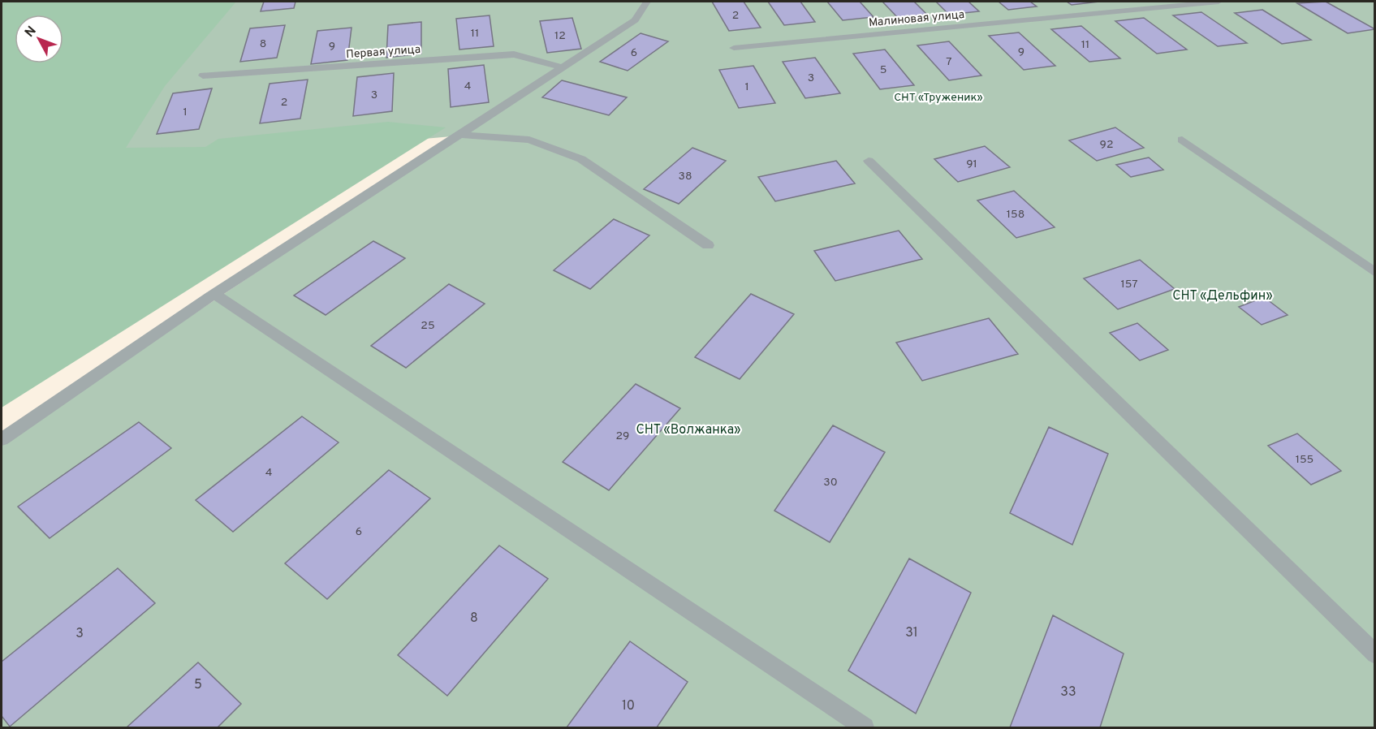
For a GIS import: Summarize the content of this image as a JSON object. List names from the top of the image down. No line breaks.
{"streets":{"street":["Малиновая улица","Первая улица"]},"parks":["СНТ «Труженик»","СНТ «Дельфин»","СНТ «Волжанка»"],"house_numbers":["2","11","12","8","11","9","9","6","7","5","3","4","1","3","2","1","92","91","38","158","157","25","29","155","4","30","6","8","31","3","5","33","10"],"north":"top left"}
